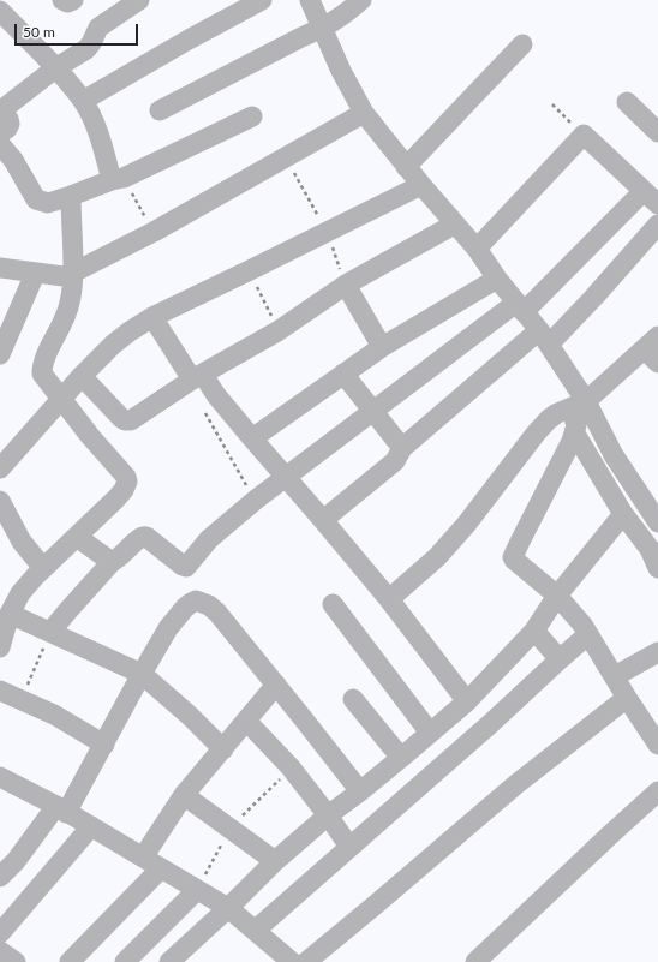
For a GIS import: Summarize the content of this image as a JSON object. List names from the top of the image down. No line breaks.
{"scale_bar":"50 m"}
